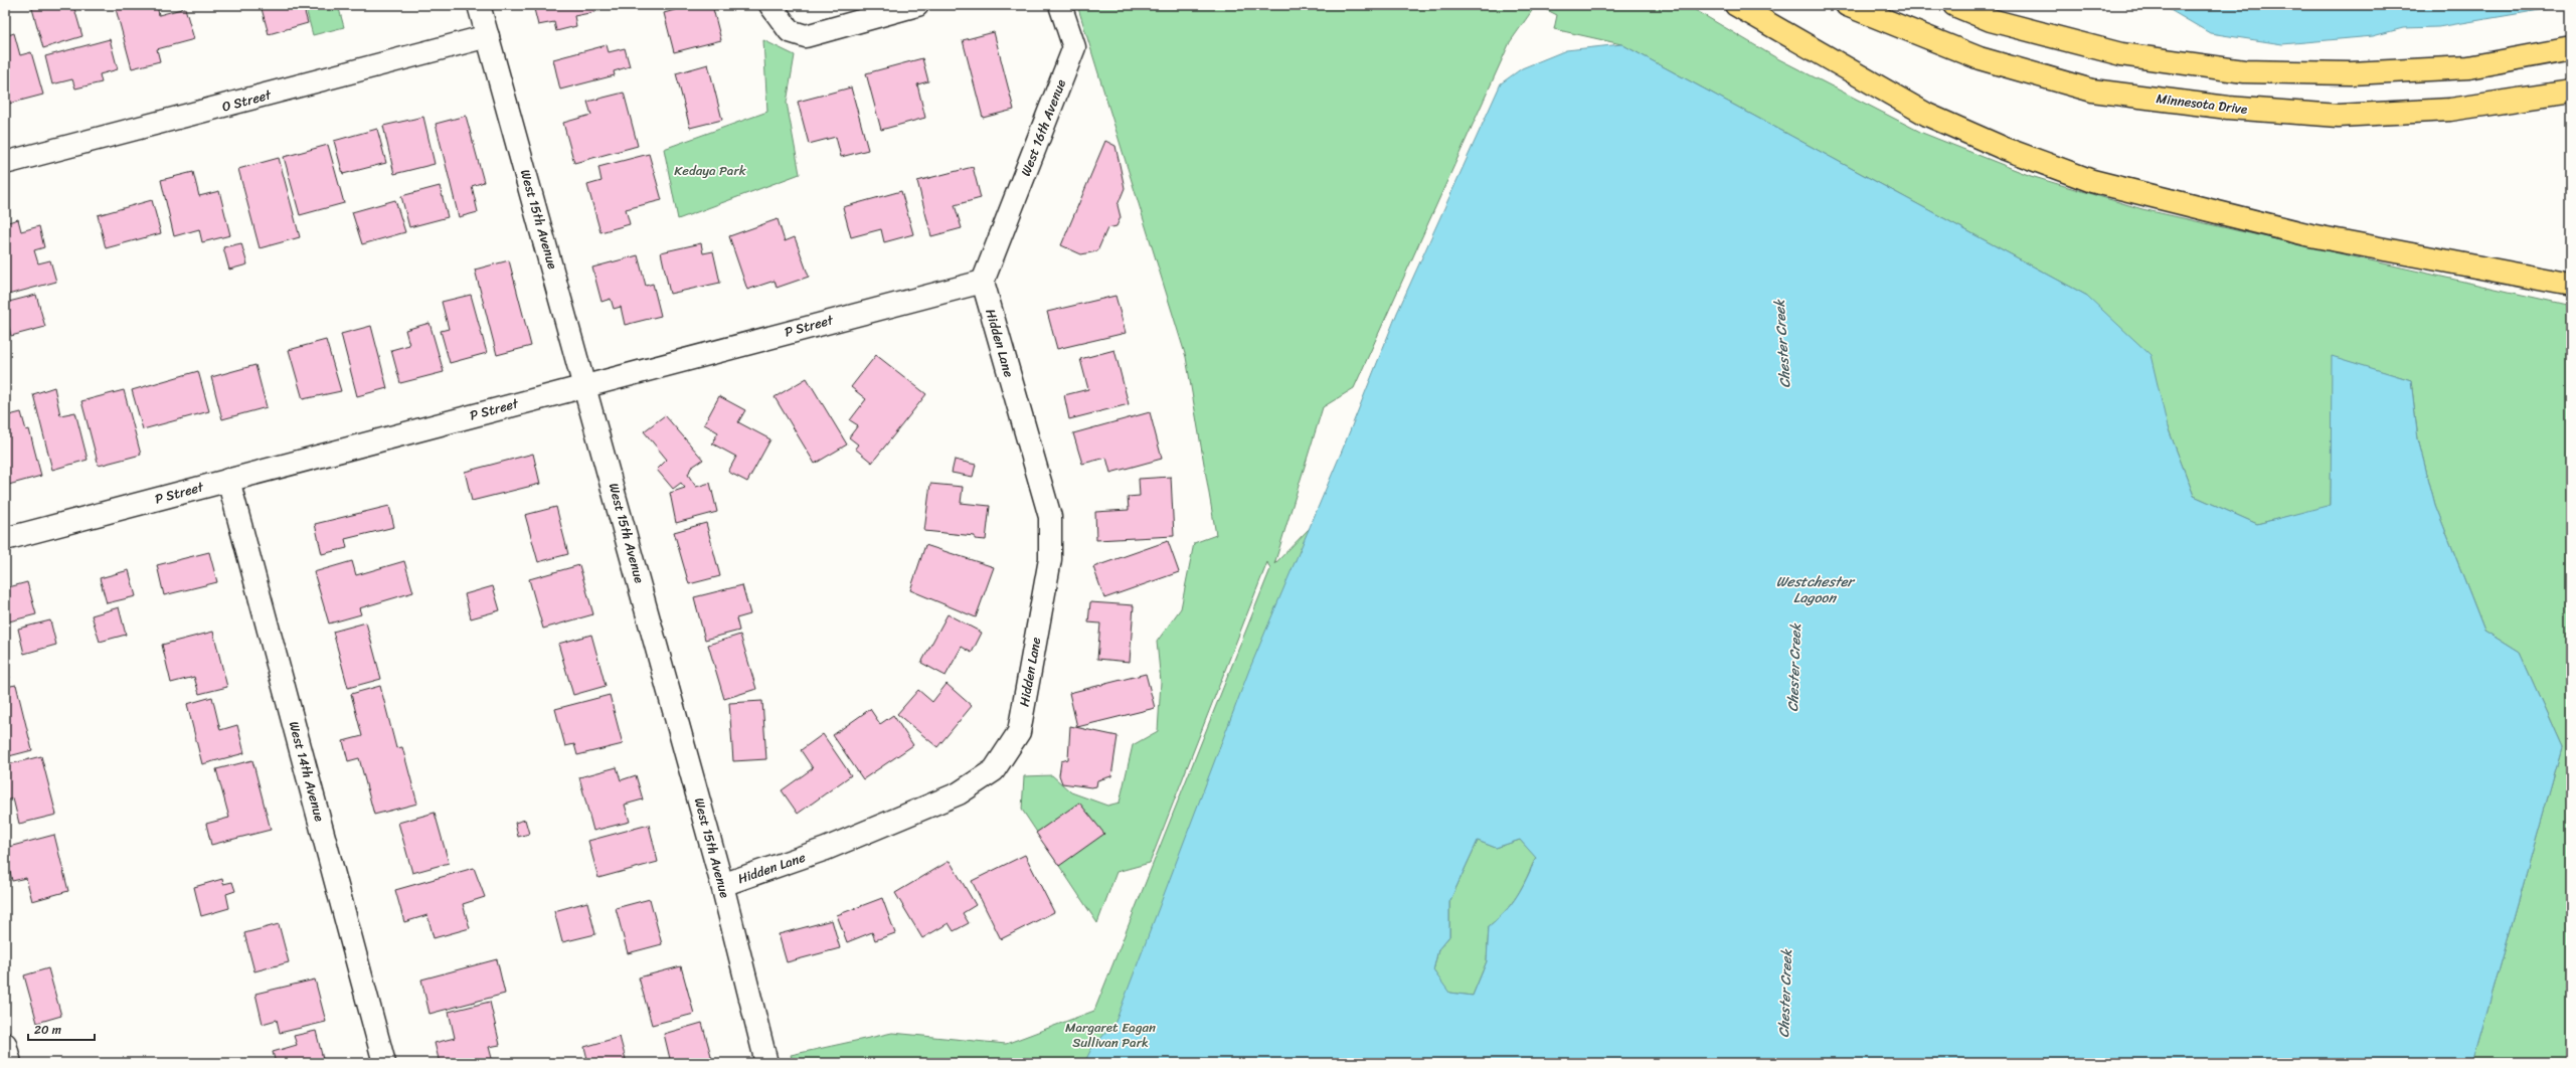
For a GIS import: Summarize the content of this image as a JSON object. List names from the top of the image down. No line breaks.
{"streets":{"main road":["Minnesota Drive"],"street":["O Street","West 16th Avenue","West 15th Avenue","P Street","Hidden Lane","West 14th Avenue"]},"crossings":[["O Street","West 15th Avenue"],["West 16th Avenue","P Street"],["West 16th Avenue","Hidden Lane"],["West 15th Avenue","P Street"],["West 15th Avenue","Hidden Lane"],["P Street","Hidden Lane"],["P Street","West 14th Avenue"]],"water":["Chester Creek","Westchester Lagoon"],"parks":["Kedaya Park","Margaret Eagan Sullivan Park"],"scale_bar":"20 m"}
